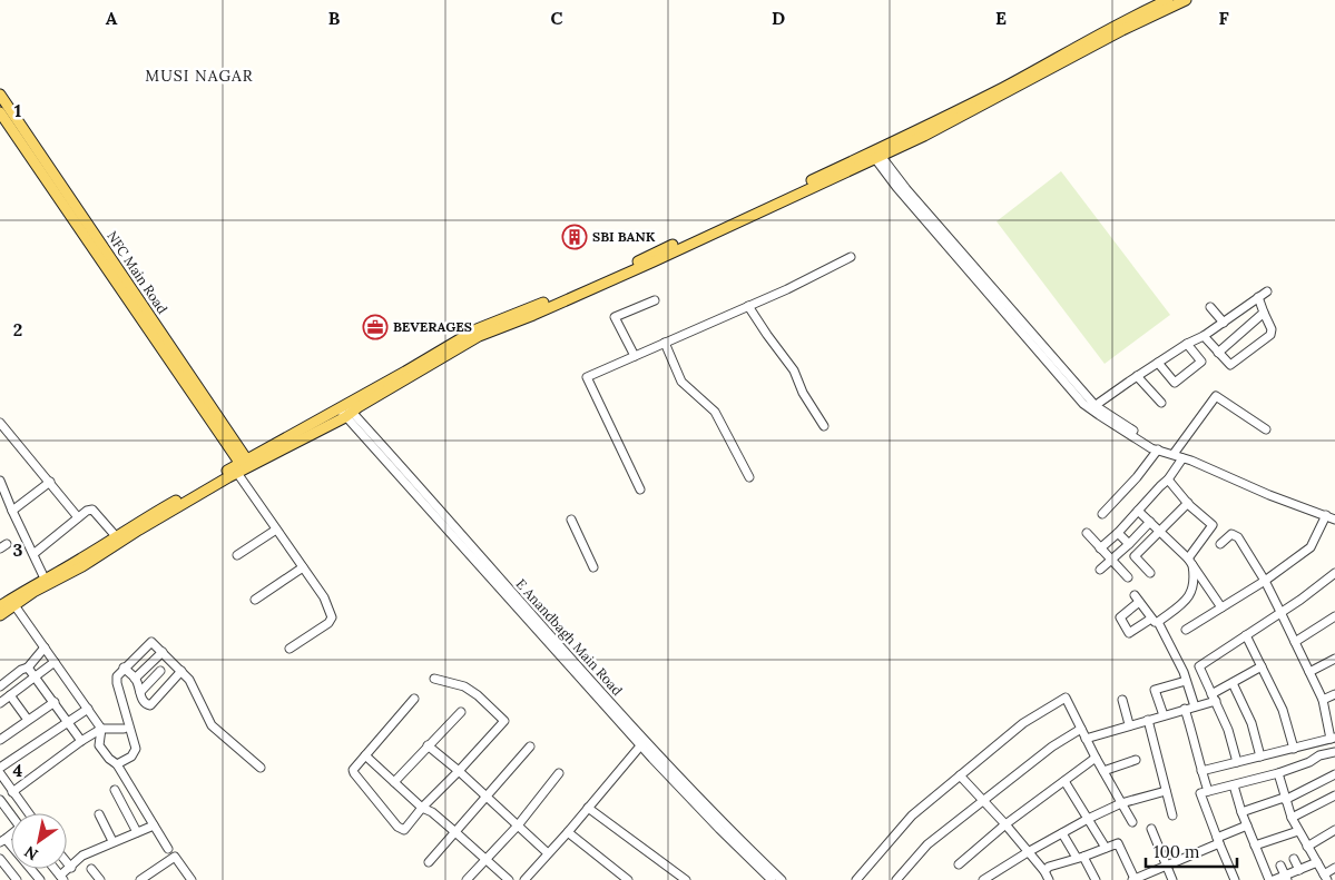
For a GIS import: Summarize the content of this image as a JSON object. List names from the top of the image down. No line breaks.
{"streets":{"main road":["NFC Main Road"],"street":["E Anandbagh Main Road"]},"districts":["MUSI NAGAR"],"places":{"building":["SBI BANK"],"office":["BEVERAGES"]},"scale_bar":"100 m","north":"bottom left","grid":{"columns":["A","B","C","D","E","F"],"rows":["1","2","3","4"]}}
